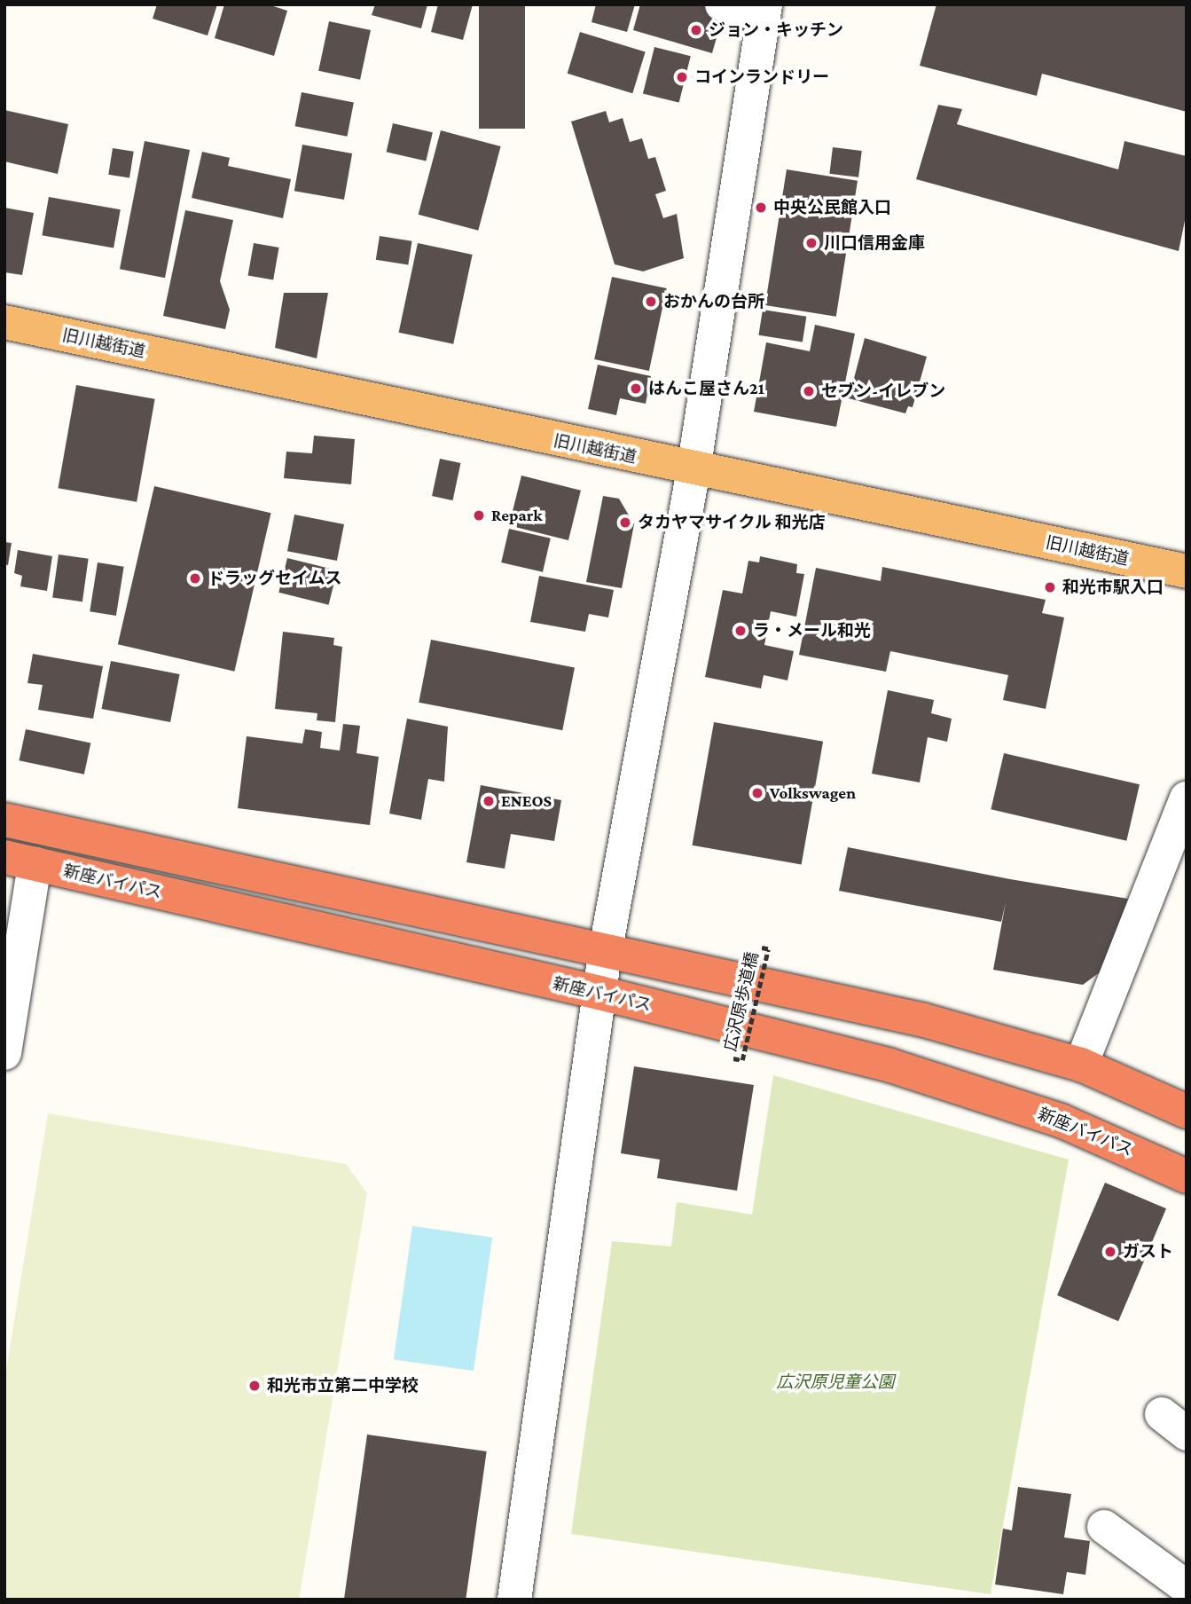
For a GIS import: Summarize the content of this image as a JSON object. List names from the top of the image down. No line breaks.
{"streets":{"highway":["新座バイパス"],"main road":["旧川越街道"],"path":["広沢原歩道橋"]},"parks":["広沢原児童公園"],"places":["ジョン・キッチン","コインランドリー","中央公民館入口","川口信用金庫","おかんの台所","はんこ屋さん21","セブン-イレブン","Repark","タカヤマサイクル 和光店","ドラッグセイムス","和光市駅入口","ラ・メール和光","Volkswagen","ENEOS","ガスト","和光市立第二中学校"]}
